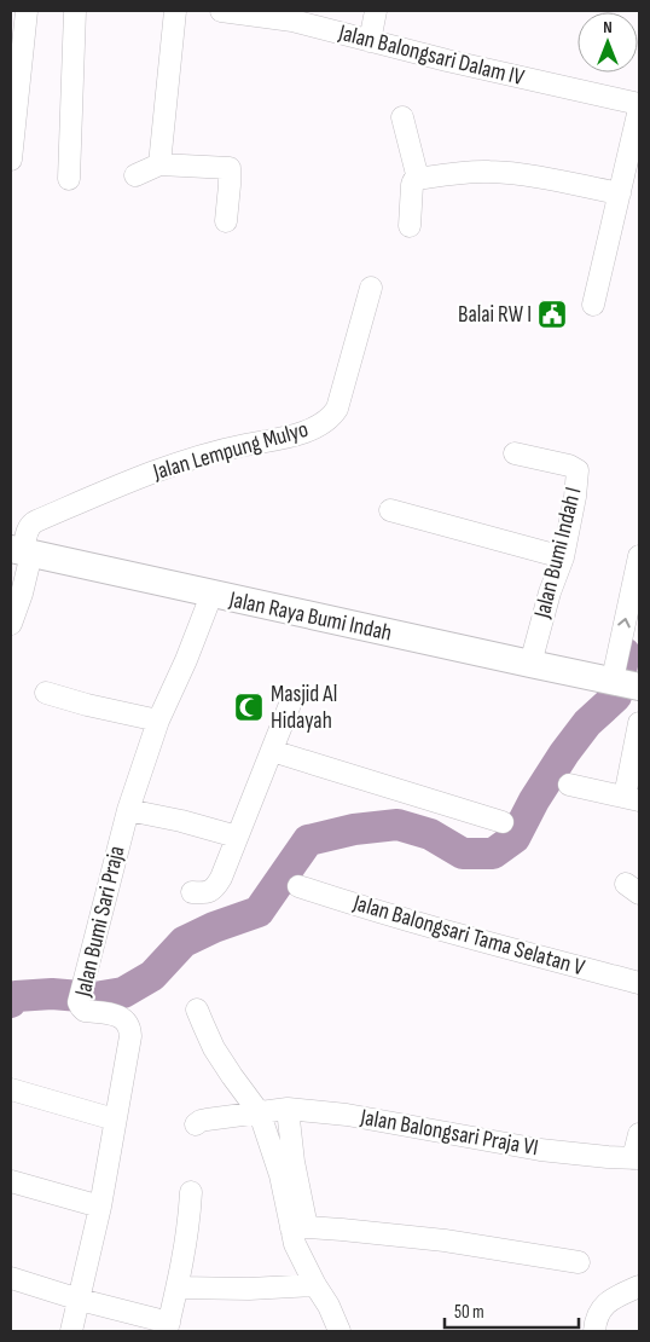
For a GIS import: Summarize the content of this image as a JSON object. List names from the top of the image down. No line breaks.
{"streets":{"street":["Jalan Balongsari Dalam IV","Jalan Lempung Mulyo","Jalan Bumi Indah I","Jalan Raya Bumi Indah","Jalan Bumi Sari Praja","Jalan Balongsari Tama Selatan V","Jalan Balongsari Praja VI"]},"crossings":[["Jalan Lempung Mulyo","Jalan Raya Bumi Indah"],["Jalan Bumi Indah I","Jalan Raya Bumi Indah"],["Jalan Raya Bumi Indah","Jalan Bumi Sari Praja"]],"places":{"public building":["Balai RW I"],"mosque":["Masjid Al Hidayah"]},"scale_bar":"50 m","north":"top"}
